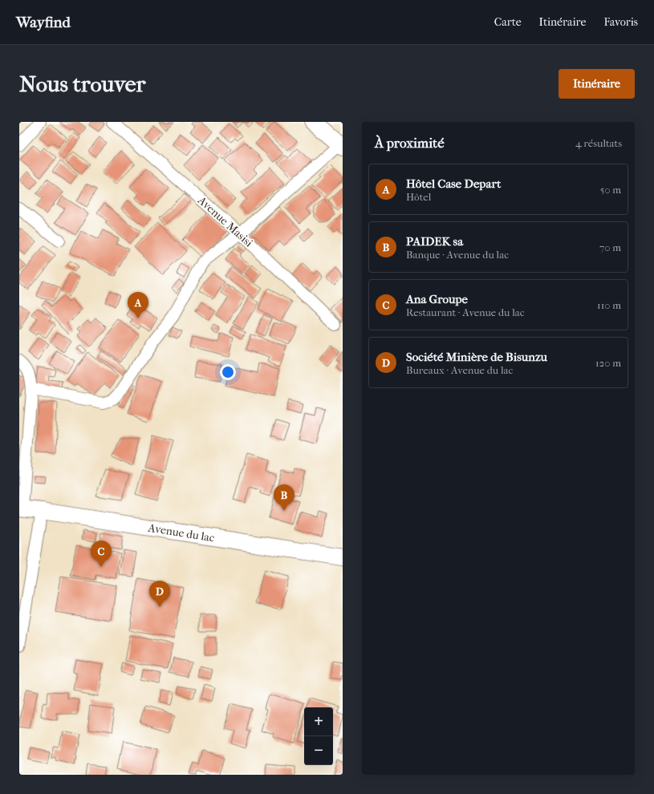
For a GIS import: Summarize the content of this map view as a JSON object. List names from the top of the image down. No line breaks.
{"streets":{"main road":["Avenue du lac"],"street":["Avenue Masisi"]},"page":{"header":"Wayfind","nav":["Carte","Itinéraire","Favoris"],"buttons":"Itinéraire","title":"Nous trouver","heading":["À proximité","4 résultats"],"list":[{"mark":"A","name":"Hôtel Case Depart","note":"Hôtel","value":"50 m"},{"mark":"B","name":"PAIDEK sa","note":"Banque · Avenue du lac","value":"70 m"},{"mark":"C","name":"Ana Groupe","note":"Restaurant · Avenue du lac","value":"110 m"},{"mark":"D","name":"Société Minière de Bisunzu","note":"Bureaux · Avenue du lac","value":"120 m"}],"pins":["A","B","C","D"],"map_buttons":["+","−"]}}
